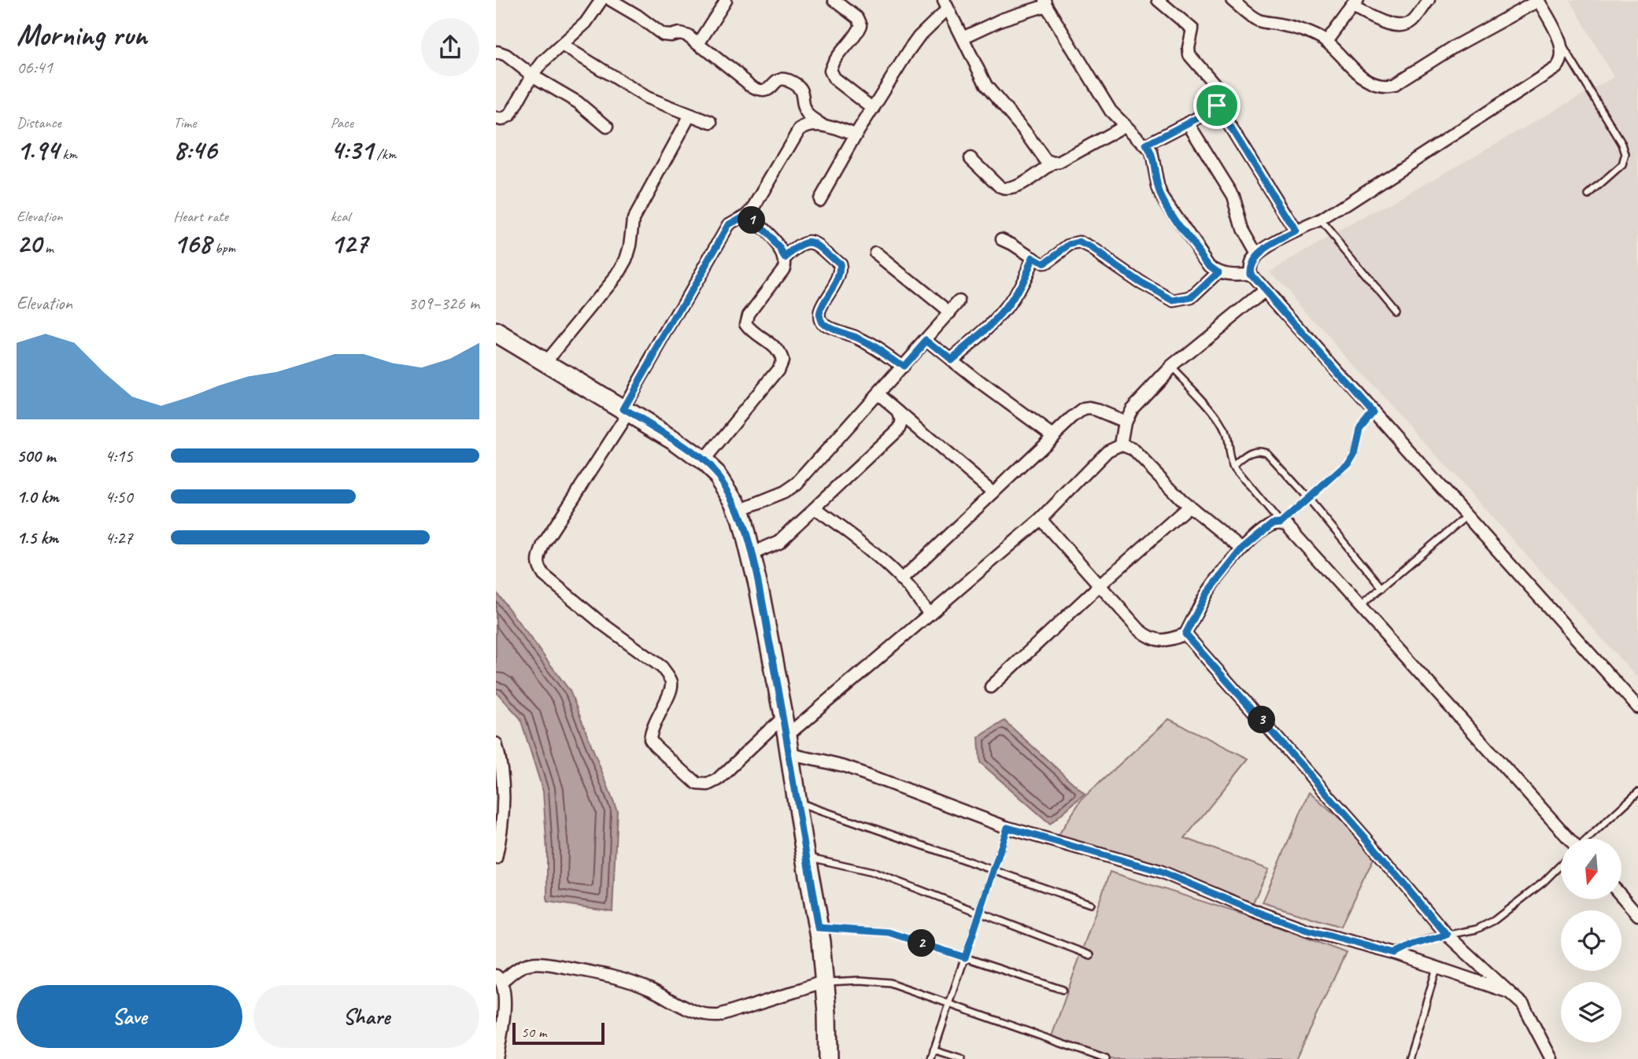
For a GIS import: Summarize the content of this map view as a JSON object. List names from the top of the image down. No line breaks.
{"scale_bar":"50 m","north":"bottom","page":{"heading":["Morning run","06:41"],"stats":[["Distance","1.94 km"],["Time","8:46"],["Pace","4:31 /km"],["Elevation","20 m"],["Heart rate","168 bpm"],["kcal","127"]],"pins":["1","3","2"],"chart":["Elevation","309–326 m"],"list":[{"name":"500 m","note":"4:15"},{"name":"1.0 km","note":"4:50"},{"name":"1.5 km","note":"4:27"}],"buttons":["Save","Share"],"scale":"50 m"}}
